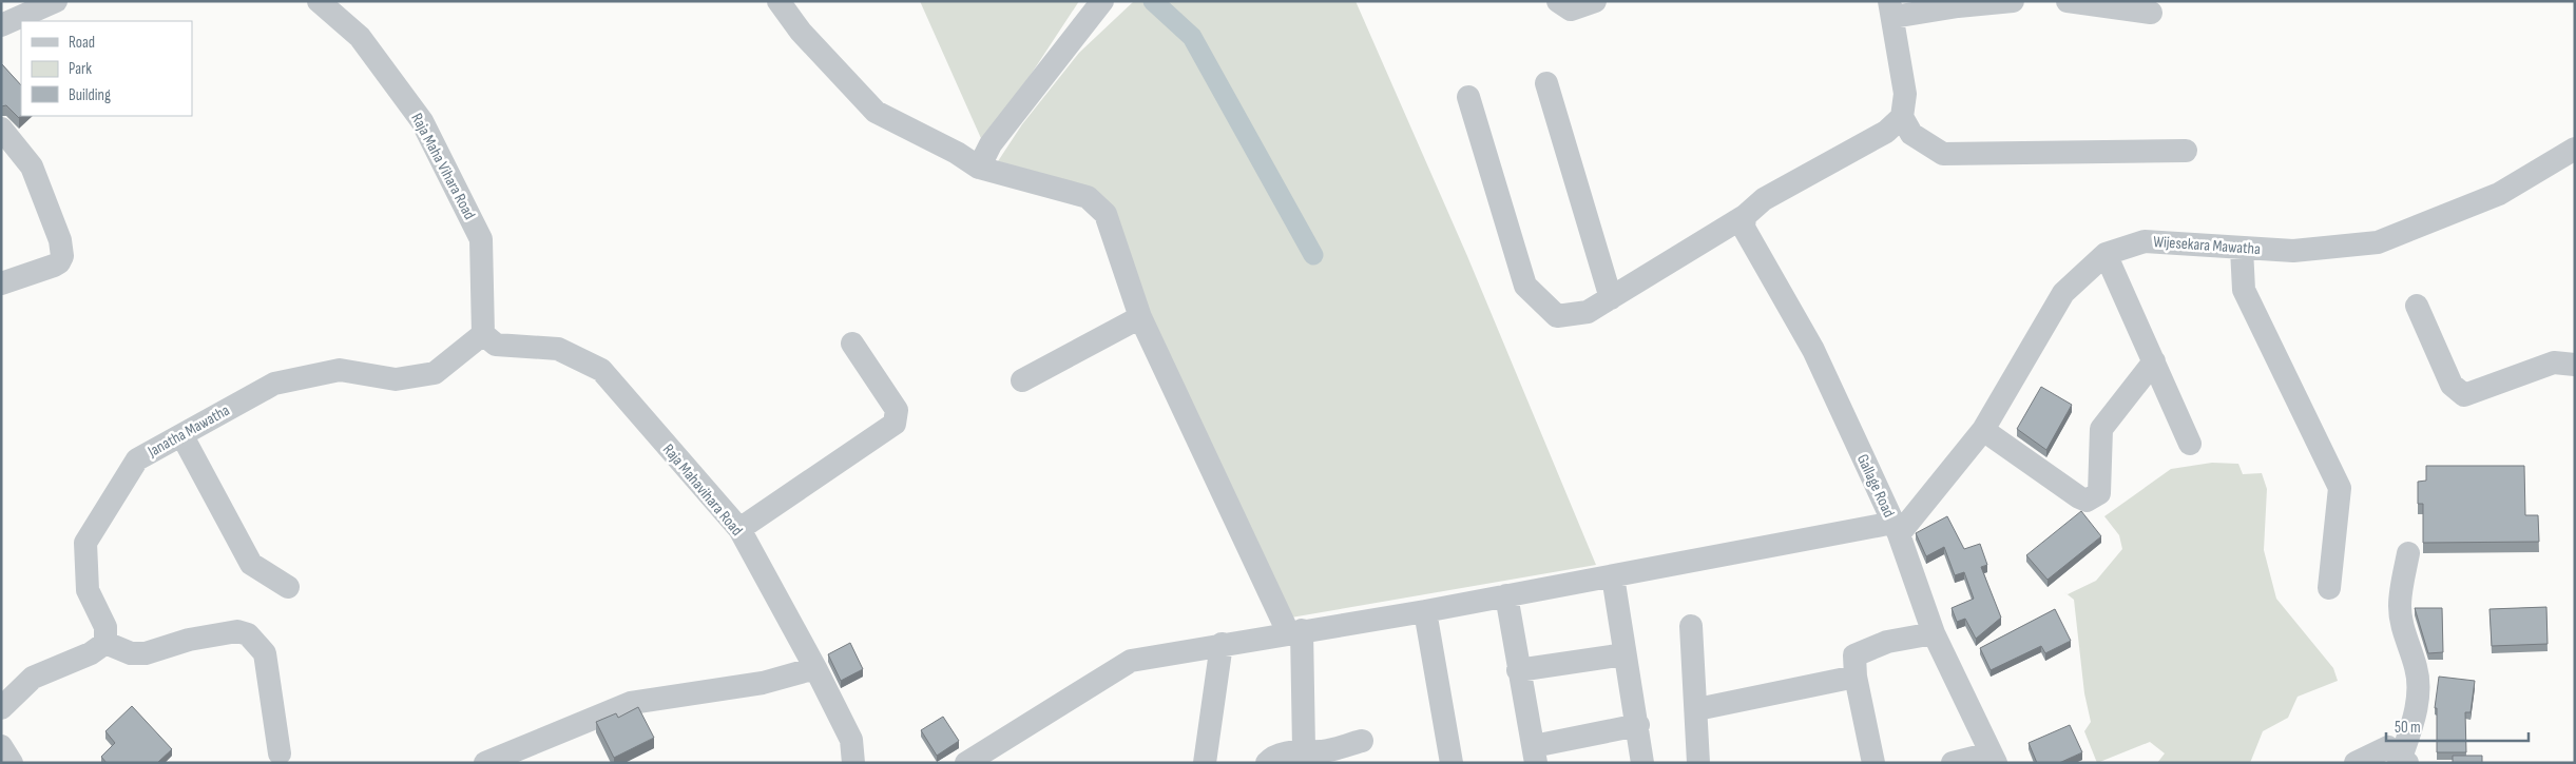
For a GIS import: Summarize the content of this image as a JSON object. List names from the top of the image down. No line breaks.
{"streets":{"street":["Raja Maha Vihara Road","Wijesekara Mawatha","Janatha Mawatha","Gallage Road","Raja Mahavihara Road"]},"crossings":[["Raja Maha Vihara Road","Janatha Mawatha"],["Raja Maha Vihara Road","Raja Mahavihara Road"],["Wijesekara Mawatha","Gallage Road"],["Janatha Mawatha","Raja Mahavihara Road"]],"legend":["Road","Park","Building"],"scale_bar":"50 m"}
